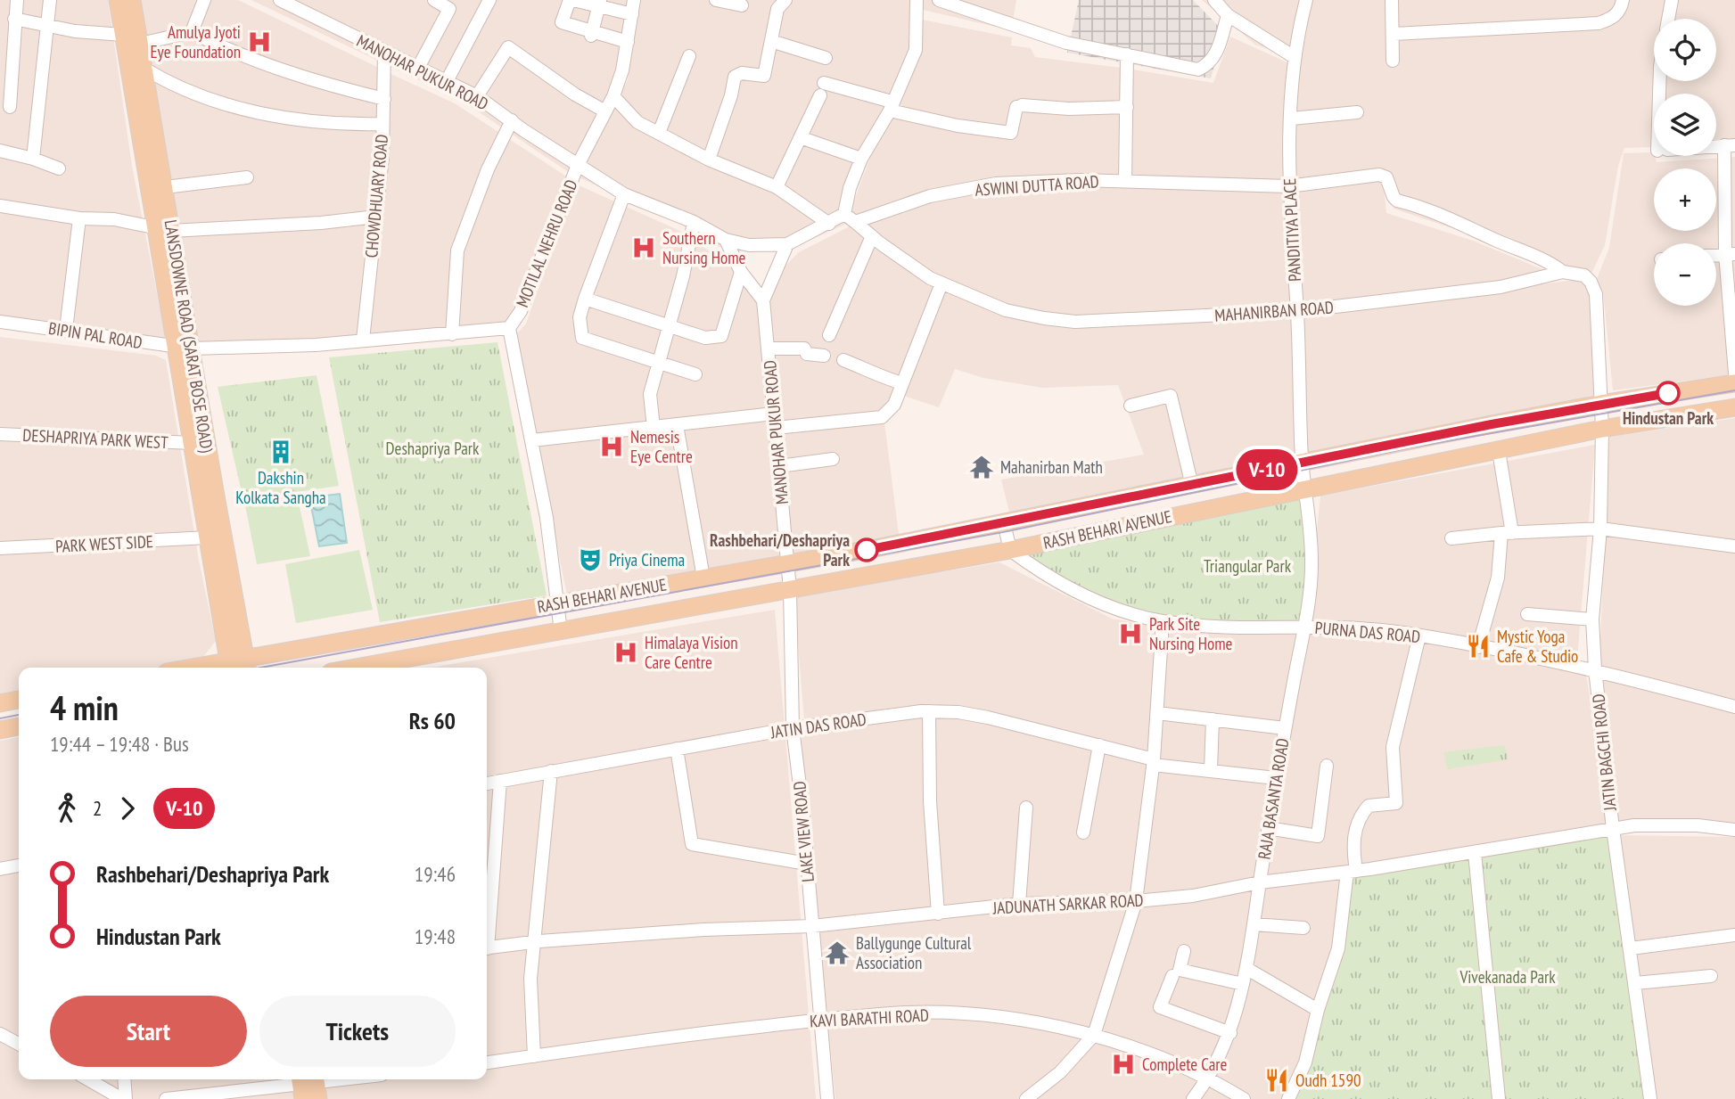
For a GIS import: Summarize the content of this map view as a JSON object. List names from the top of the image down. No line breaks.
{"streets":{"main road":["LANSDOWNE ROAD (SARAT BOSE ROAD)","RASH BEHARI AVENUE"],"street":["MANOHAR PUKUR ROAD","ASWINI DUTTA ROAD","CHOWDHUARY ROAD","PANDITIYA PLACE","MOTILAL NEHRU ROAD","MAHANIRBAN ROAD","BIPIN PAL ROAD","DESHAPRIYA PARK WEST","PARK WEST SIDE","PURNA DAS ROAD","JATIN DAS ROAD","JATIN BAGCHI ROAD","RAJA BASANTA ROAD","LAKE VIEW ROAD","JADUNATH SARKAR ROAD","KAVI BARATHI ROAD"]},"crossings":[["MANOHAR PUKUR ROAD","CHOWDHUARY ROAD"],["MANOHAR PUKUR ROAD","MOTILAL NEHRU ROAD"],["MANOHAR PUKUR ROAD","RASH BEHARI AVENUE"],["MANOHAR PUKUR ROAD","LAKE VIEW ROAD"],["ASWINI DUTTA ROAD","PANDITIYA PLACE"],["ASWINI DUTTA ROAD","MAHANIRBAN ROAD"],["CHOWDHUARY ROAD","MOTILAL NEHRU ROAD"],["PANDITIYA PLACE","MAHANIRBAN ROAD"],["PANDITIYA PLACE","RASH BEHARI AVENUE"],["PANDITIYA PLACE","RAJA BASANTA ROAD"],["MOTILAL NEHRU ROAD","BIPIN PAL ROAD"],["MOTILAL NEHRU ROAD","LANSDOWNE ROAD (SARAT BOSE ROAD)"],["BIPIN PAL ROAD","LANSDOWNE ROAD (SARAT BOSE ROAD)"],["LANSDOWNE ROAD (SARAT BOSE ROAD)","DESHAPRIYA PARK WEST"],["LANSDOWNE ROAD (SARAT BOSE ROAD)","RASH BEHARI AVENUE"],["LANSDOWNE ROAD (SARAT BOSE ROAD)","PARK WEST SIDE"],["RASH BEHARI AVENUE","PURNA DAS ROAD"],["RASH BEHARI AVENUE","JATIN BAGCHI ROAD"],["RASH BEHARI AVENUE","RAJA BASANTA ROAD"],["RASH BEHARI AVENUE","LAKE VIEW ROAD"],["PURNA DAS ROAD","JATIN BAGCHI ROAD"],["PURNA DAS ROAD","RAJA BASANTA ROAD"],["JATIN DAS ROAD","RAJA BASANTA ROAD"],["JATIN DAS ROAD","LAKE VIEW ROAD"],["JATIN BAGCHI ROAD","JADUNATH SARKAR ROAD"],["RAJA BASANTA ROAD","JADUNATH SARKAR ROAD"],["RAJA BASANTA ROAD","KAVI BARATHI ROAD"],["LAKE VIEW ROAD","JADUNATH SARKAR ROAD"],["LAKE VIEW ROAD","KAVI BARATHI ROAD"]],"parks":["Deshapriya Park","Triangular Park","Vivekanada Park"],"places":{"hospital":["Amulya Jyoti Eye Foundation","Southern Nursing Home","Nemesis Eye Centre","Park Site Nursing Home","Himalaya Vision Care Centre","Complete Care"],"other":["Hindustan Park","Rashbehari/Deshapriya Park"],"building":["Dakshin Kolkata Sangha"],"temple":["Mahanirban Math","Ballygunge Cultural Association"],"theatre":["Priya Cinema"],"restaurant":["Mystic Yoga Cafe & Studio","Oudh 1590"]},"lines":["bus line V-10"],"page":{"on_map":"V-10","map_buttons":["+","−"],"heading":["4 min","19:44 – 19:48 · Bus","Rs 60"],"legs":["2","V-10"],"list":[{"name":"Rashbehari/Deshapriya Park","value":"19:46"},{"name":"Hindustan Park","value":"19:48"}],"buttons":["Start","Tickets"]}}
